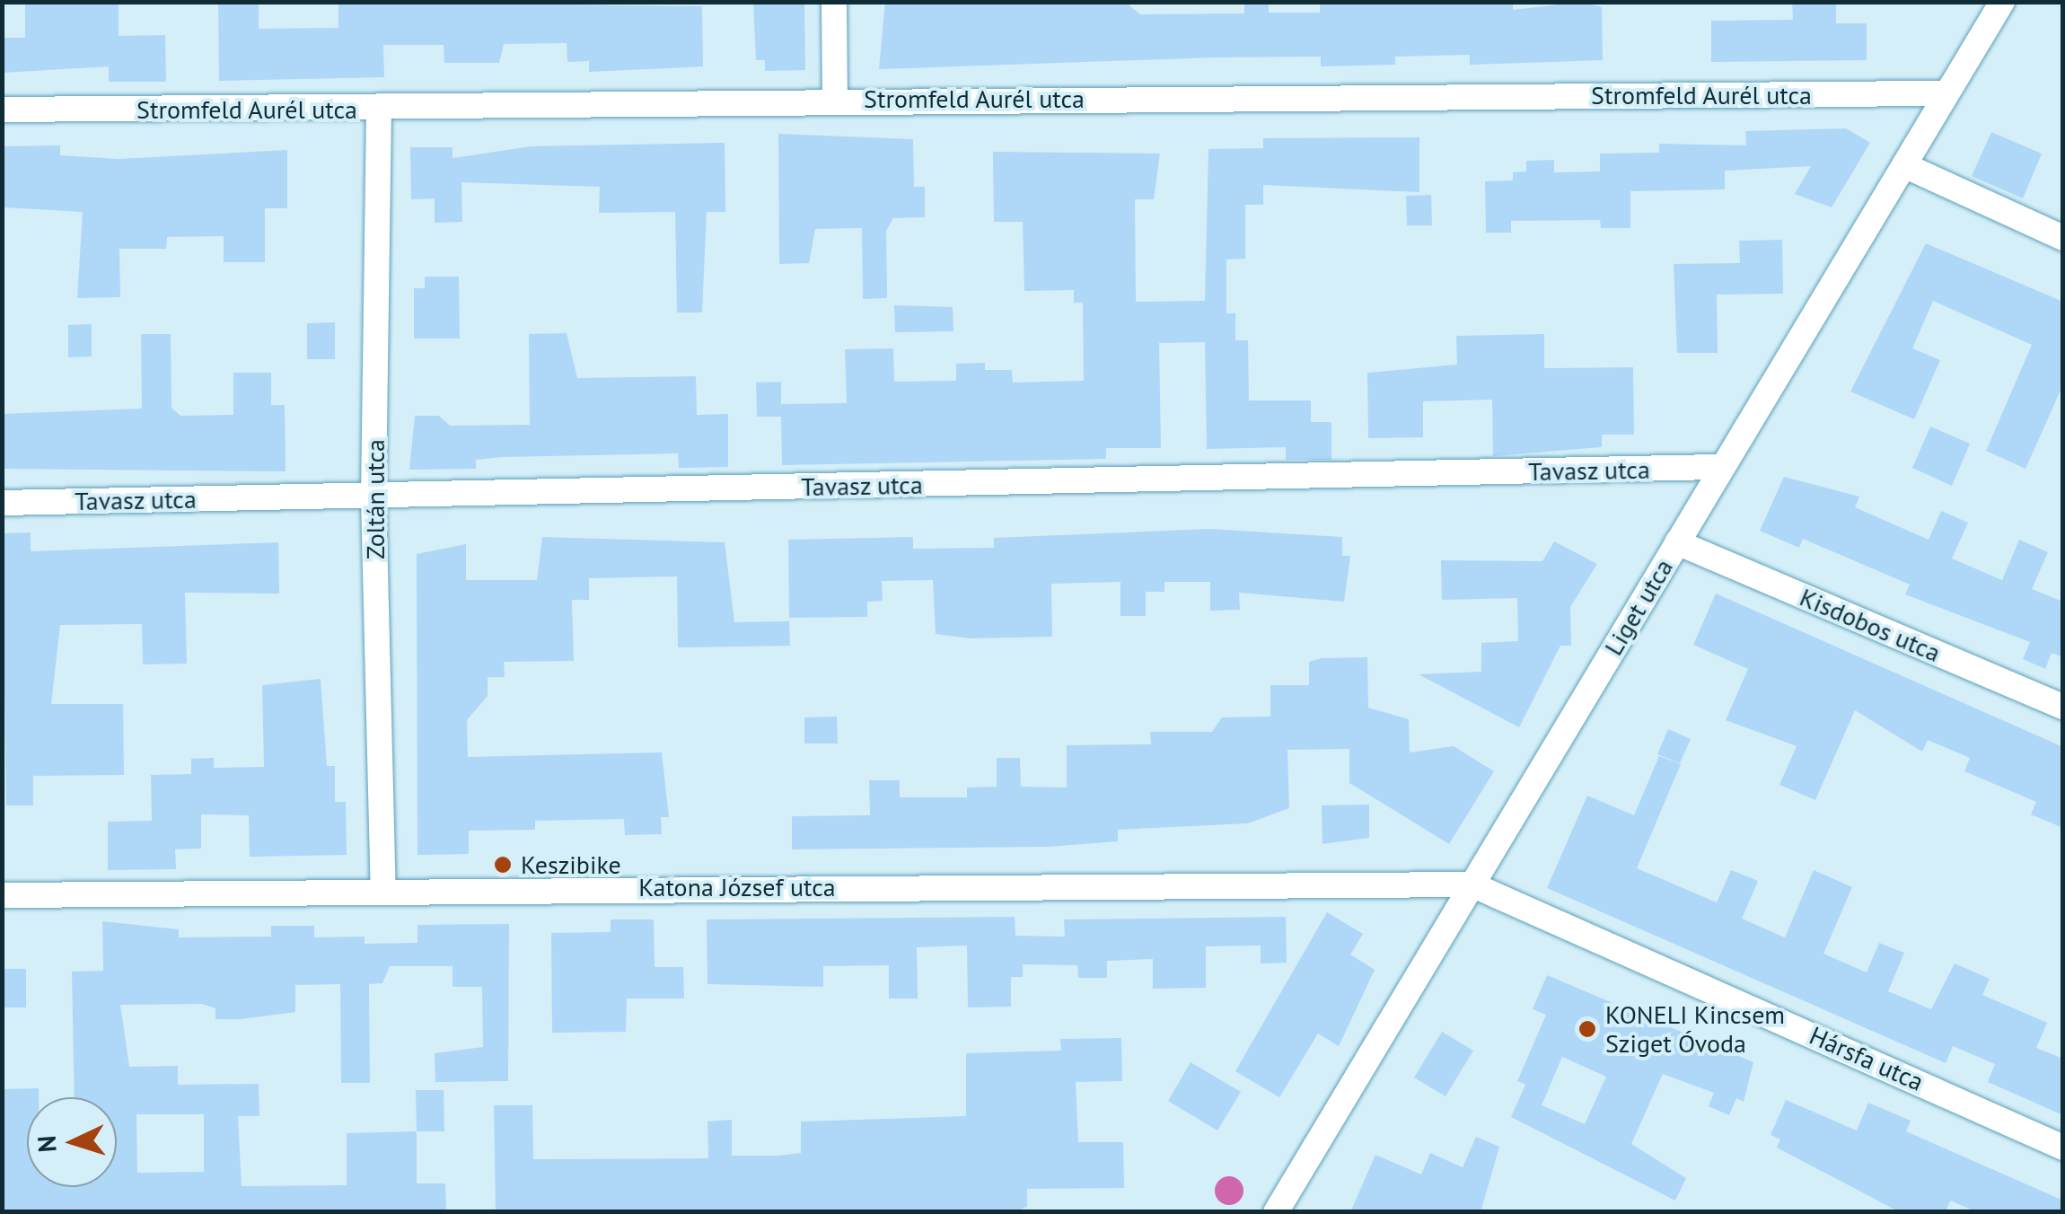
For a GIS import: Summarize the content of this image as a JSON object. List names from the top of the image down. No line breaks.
{"streets":{"street":["Stromfeld Aurél utca","Tavasz utca","Zoltán utca","Liget utca","Kisdobos utca","Katona József utca","Hársfa utca"]},"crossings":[["Stromfeld Aurél utca","Zoltán utca"],["Stromfeld Aurél utca","Liget utca"],["Tavasz utca","Zoltán utca"],["Tavasz utca","Liget utca"],["Zoltán utca","Katona József utca"],["Liget utca","Kisdobos utca"],["Liget utca","Katona József utca"],["Liget utca","Hársfa utca"],["Katona József utca","Hársfa utca"]],"places":["Keszibike","KONELI Kincsem Sziget Óvoda"],"north":"left"}
